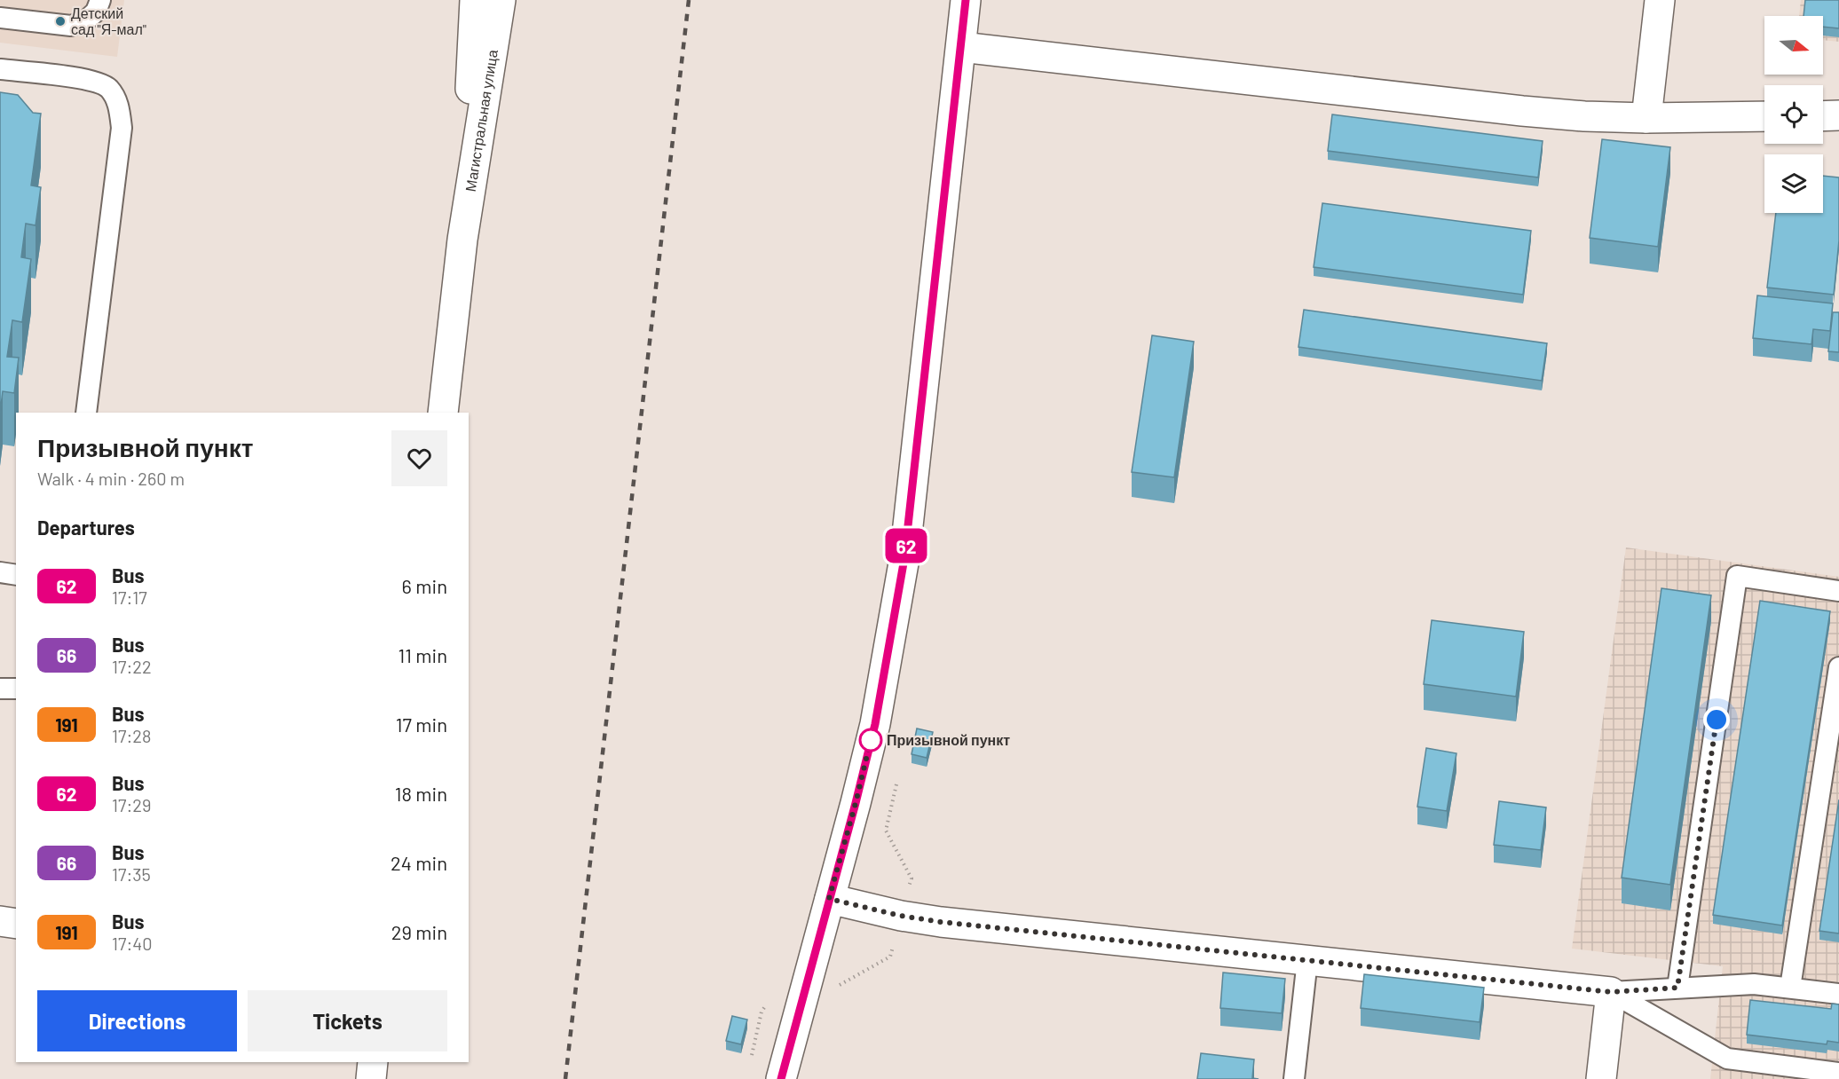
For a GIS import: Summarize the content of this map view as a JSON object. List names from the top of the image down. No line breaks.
{"streets":{"street":["Магистральная улица"]},"places":["Детский сад \"Я-мал\"","Призывной пункт"],"lines":["bus line 62"],"north":"right","page":{"on_map":"62","heading":[["Призывной пункт","Walk · 4 min · 260 m"],"Departures"],"list":[{"mark":"62","name":"Bus","note":"17:17","value":"6 min"},{"mark":"66","name":"Bus","note":"17:22","value":"11 min"},{"mark":"191","name":"Bus","note":"17:28","value":"17 min"},{"mark":"62","name":"Bus","note":"17:29","value":"18 min"},{"mark":"66","name":"Bus","note":"17:35","value":"24 min"},{"mark":"191","name":"Bus","note":"17:40","value":"29 min"}],"buttons":["Directions","Tickets"]}}
